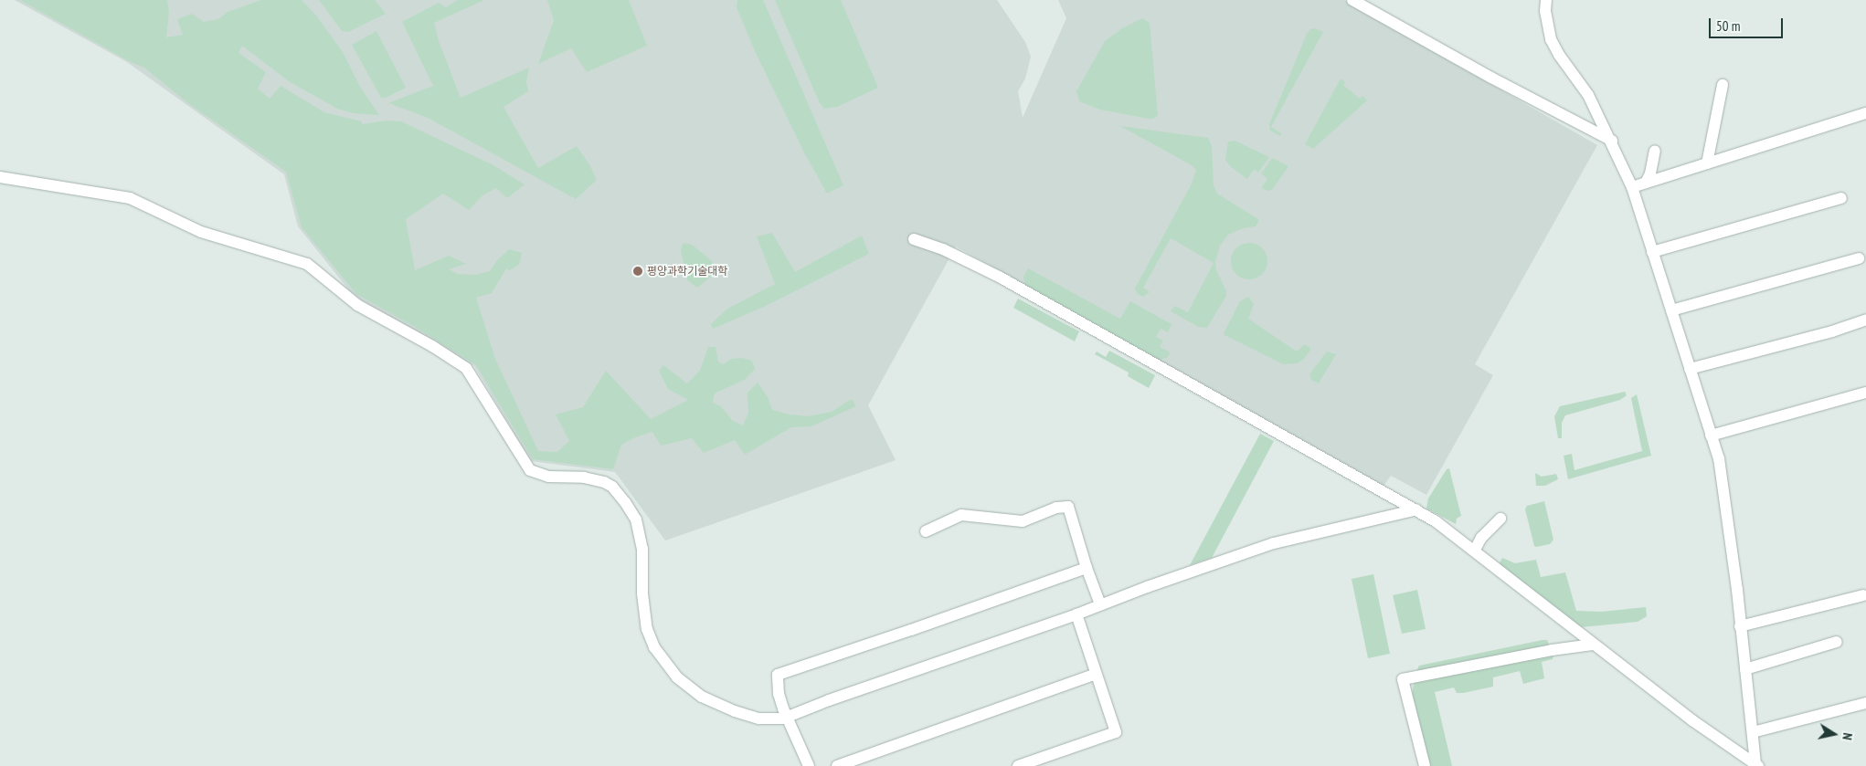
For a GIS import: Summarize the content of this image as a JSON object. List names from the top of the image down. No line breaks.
{"places":["평양과학기술대학"],"scale_bar":"50 m","north":"right"}
